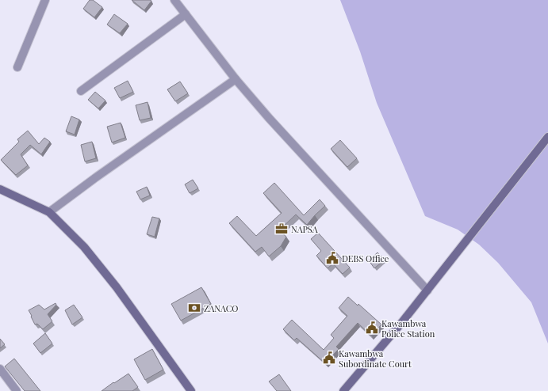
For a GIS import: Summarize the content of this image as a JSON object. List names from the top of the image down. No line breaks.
{"places":{"office":["NAPSA"],"public building":["DEBS Office","Kawambwa Police Station","Kawambwa Subordinate Court"],"bank":["ZANACO"]}}
